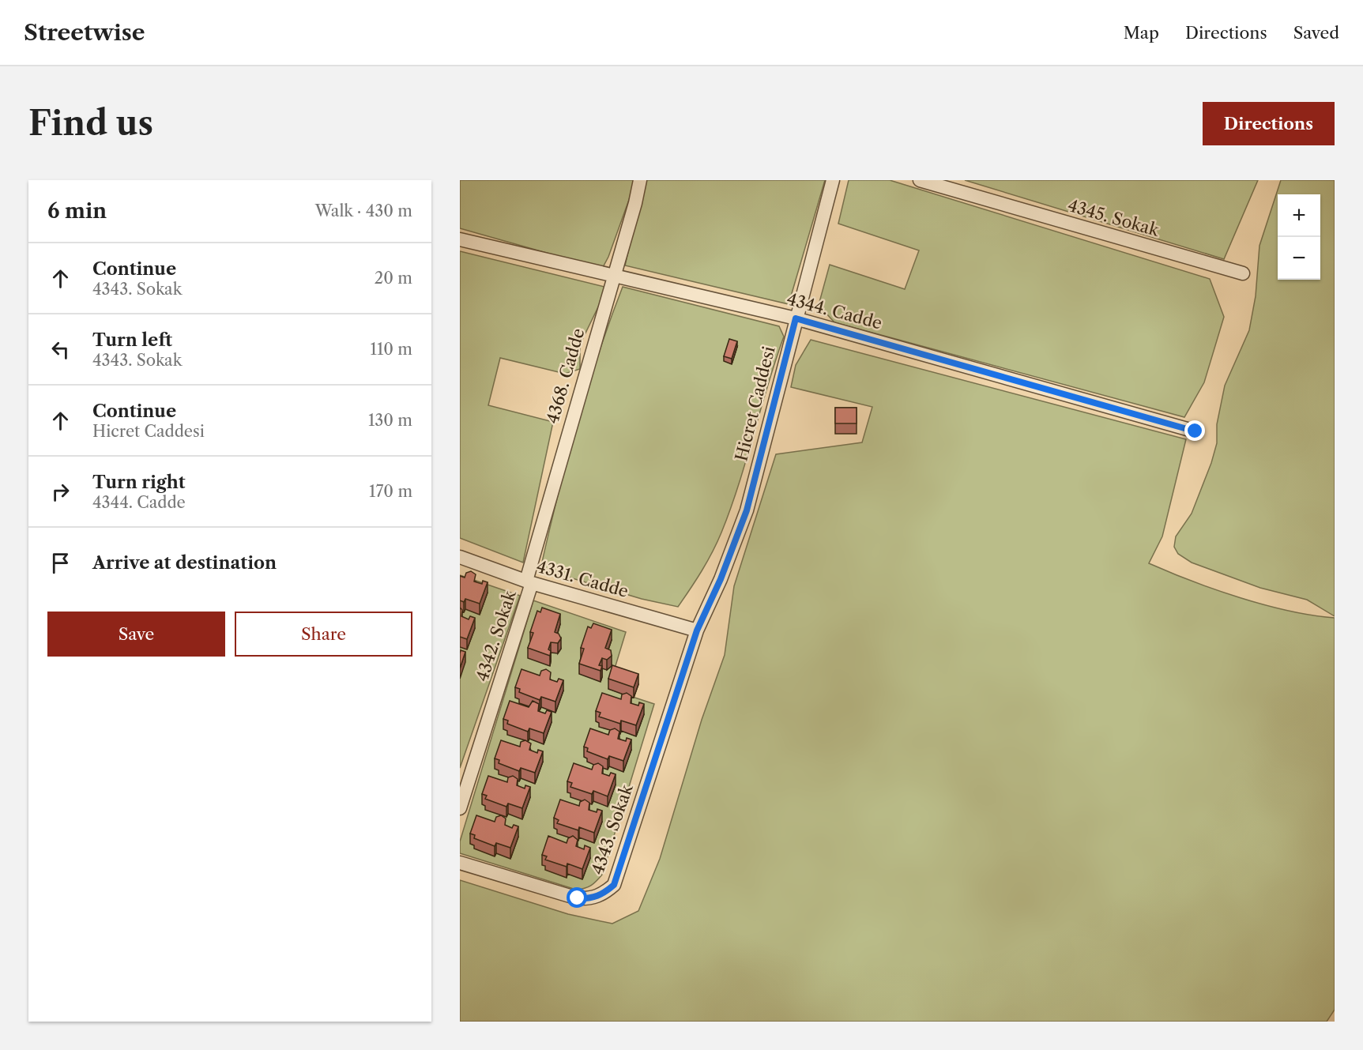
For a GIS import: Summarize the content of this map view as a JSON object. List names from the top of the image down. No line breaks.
{"streets":{"street":["4345. Sokak","4344. Cadde","4368. Cadde","Hicret Caddesi","4331. Cadde","4342. Sokak","4343. Sokak"]},"crossings":[["4344. Cadde","4368. Cadde"],["4344. Cadde","Hicret Caddesi"],["4368. Cadde","4331. Cadde"],["4368. Cadde","4342. Sokak"],["Hicret Caddesi","4331. Cadde"],["Hicret Caddesi","4343. Sokak"],["4331. Cadde","4342. Sokak"],["4331. Cadde","4343. Sokak"]],"page":{"header":"Streetwise","nav":["Map","Directions","Saved"],"buttons":["Directions",["Save","Share"]],"title":"Find us","heading":["6 min","Walk · 430 m"],"map_buttons":["+","−"],"list":[["Continue","4343. Sokak","20 m"],["Turn left","4343. Sokak","110 m"],["Continue","Hicret Caddesi","130 m"],["Turn right","4344. Cadde","170 m"],"Arrive at destination"]}}
